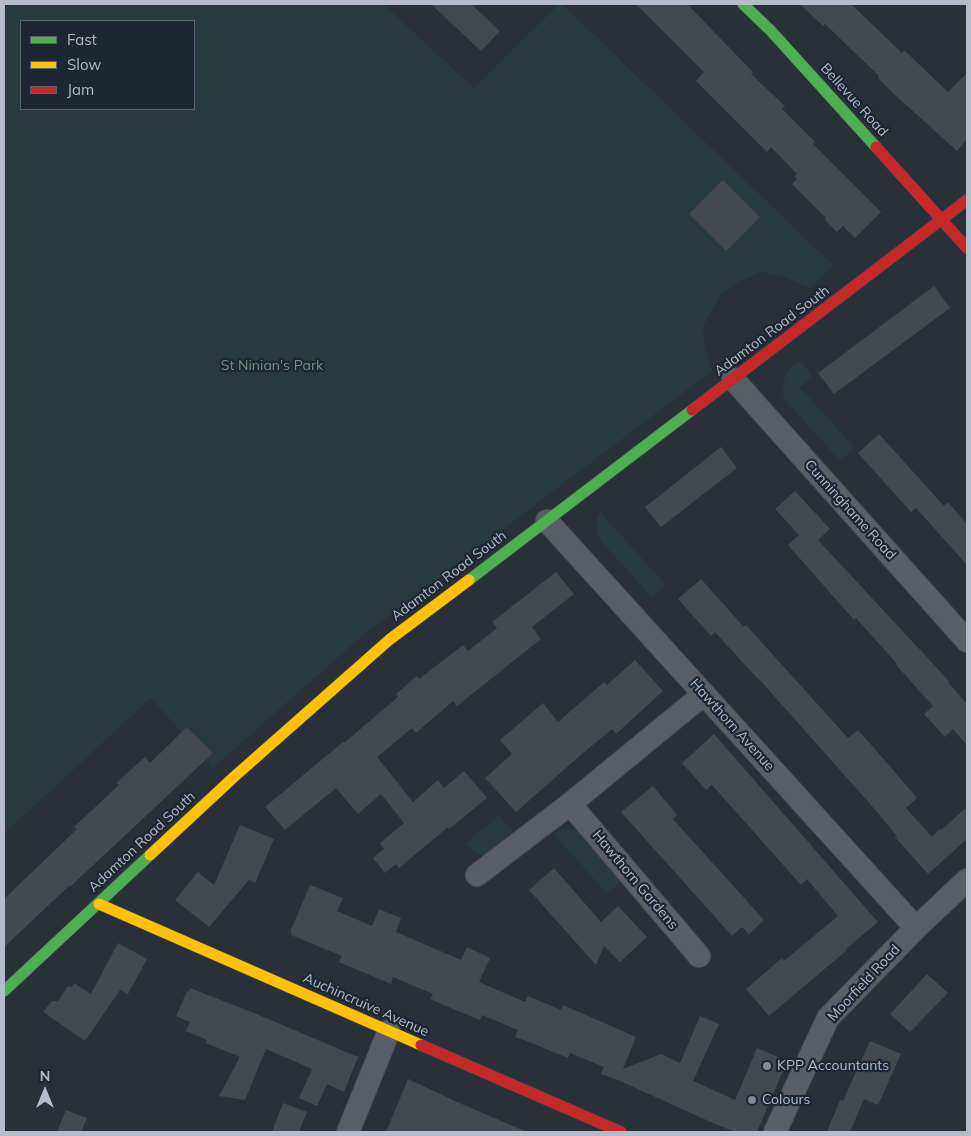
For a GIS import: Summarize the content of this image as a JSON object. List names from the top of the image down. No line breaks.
{"streets":{"street":["Bellevue Road","Adamton Road South","Cunninghame Road","Hawthorn Avenue","Hawthorn Gardens","Moorfield Road","Auchincruive Avenue"]},"crossings":[["Bellevue Road","Adamton Road South"],["Adamton Road South","Cunninghame Road"],["Adamton Road South","Hawthorn Avenue"],["Adamton Road South","Auchincruive Avenue"],["Hawthorn Avenue","Moorfield Road"]],"parks":["St Ninian's Park"],"places":["KPP Accountants","Colours"],"legend":["Fast","Slow","Jam"],"north":"top"}
